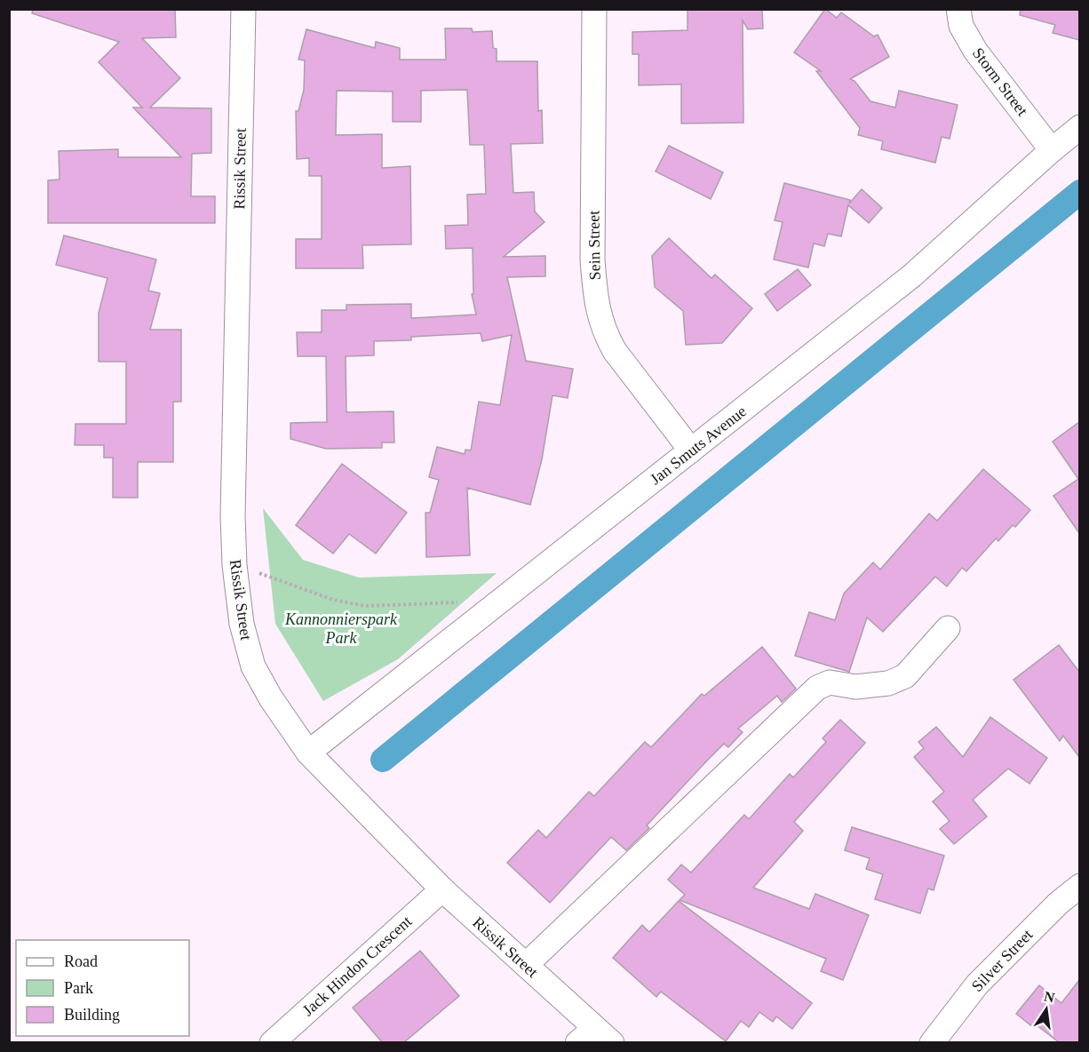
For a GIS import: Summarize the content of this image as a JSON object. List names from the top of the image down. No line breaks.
{"streets":{"street":["Storm Street","Rissik Street","Sein Street","Jan Smuts Avenue","Silver Street","Jack Hindon Crescent"]},"crossings":[["Storm Street","Jan Smuts Avenue"],["Rissik Street","Jan Smuts Avenue"],["Rissik Street","Jack Hindon Crescent"],["Sein Street","Jan Smuts Avenue"]],"parks":["Kannonnierspark Park"],"legend":["Road","Park","Building"],"north":"top"}
